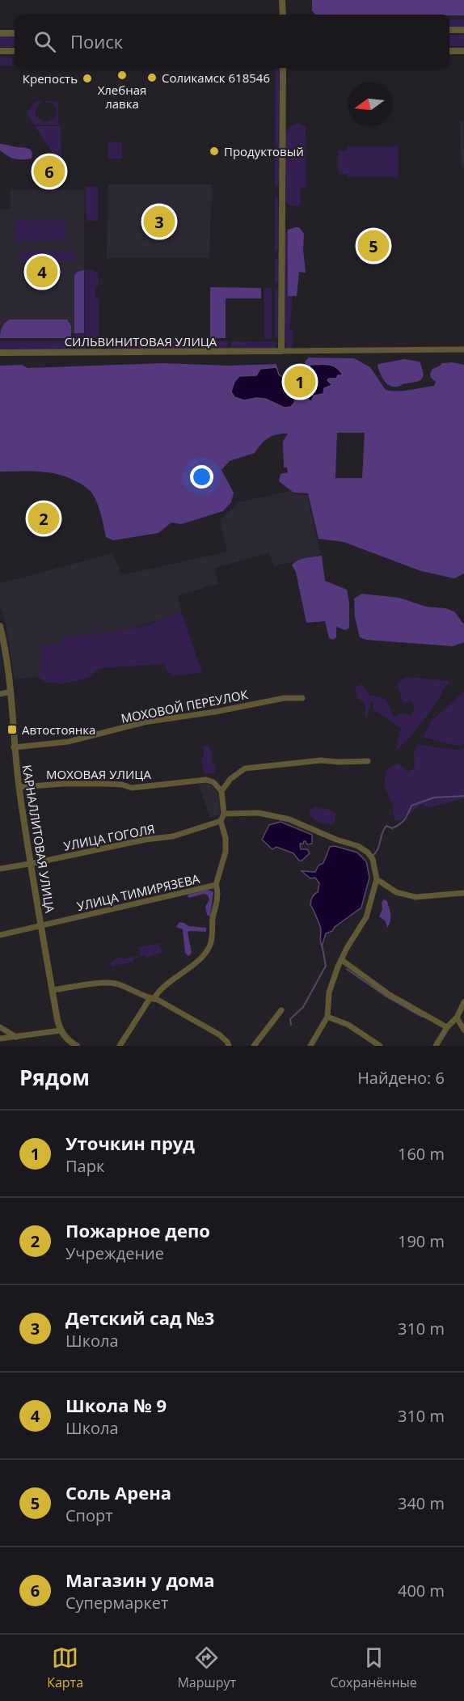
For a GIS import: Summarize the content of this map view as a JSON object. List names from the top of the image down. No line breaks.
{"streets":{"street":["СИЛЬВИНИТОВАЯ УЛИЦА","МОХОВОЙ ПЕРЕУЛОК","МОХОВАЯ УЛИЦА","УЛИЦА ГОГОЛЯ","КАРНАЛЛИТОВАЯ УЛИЦА","УЛИЦА ТИМИРЯЗЕВА"]},"crossings":[["МОХОВОЙ ПЕРЕУЛОК","КАРНАЛЛИТОВАЯ УЛИЦА"],["МОХОВАЯ УЛИЦА","КАРНАЛЛИТОВАЯ УЛИЦА"],["УЛИЦА ГОГОЛЯ","КАРНАЛЛИТОВАЯ УЛИЦА"],["УЛИЦА ГОГОЛЯ","УЛИЦА ТИМИРЯЗЕВА"],["КАРНАЛЛИТОВАЯ УЛИЦА","УЛИЦА ТИМИРЯЗЕВА"]],"places":{"other":["Хлебная лавка","Соликамск 618546","Крепость","Продуктовый"],"transit":["Автостоянка"]},"north":"left","page":{"search":"Поиск","pins":["6","3","5","4","1","2"],"heading":["Рядом","Найдено: 6"],"list":[{"mark":"1","name":"Уточкин пруд","note":"Парк","value":"160 m"},{"mark":"2","name":"Пожарное депо","note":"Учреждение","value":"190 m"},{"mark":"3","name":"Детский сад №3","note":"Школа","value":"310 m"},{"mark":"4","name":"Школа № 9","note":"Школа","value":"310 m"},{"mark":"5","name":"Соль Арена","note":"Спорт","value":"340 m"},{"mark":"6","name":"Магазин у дома","note":"Супермаркет","value":"400 m"}],"nav":["Карта","Маршрут","Сохранённые"]}}
